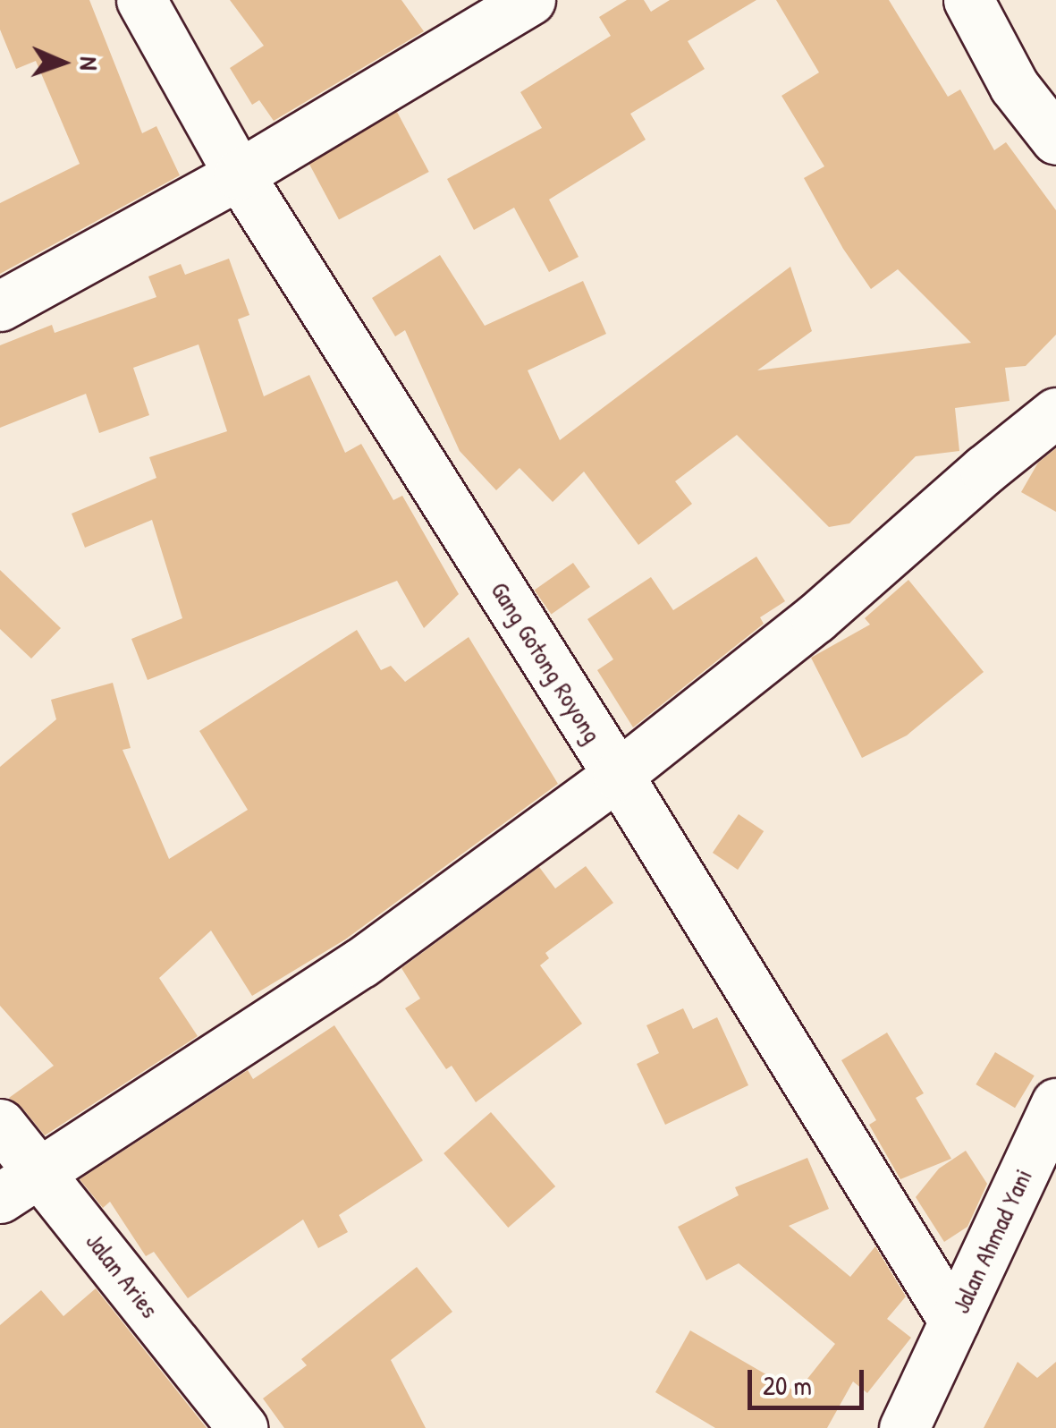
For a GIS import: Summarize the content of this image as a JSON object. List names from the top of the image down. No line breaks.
{"streets":{"main road":["Gang Gotong Royong","Jalan Ahmad Yani","Jalan Aries"]},"crossings":[["Gang Gotong Royong","Jalan Ahmad Yani"]],"scale_bar":"20 m","north":"right"}
